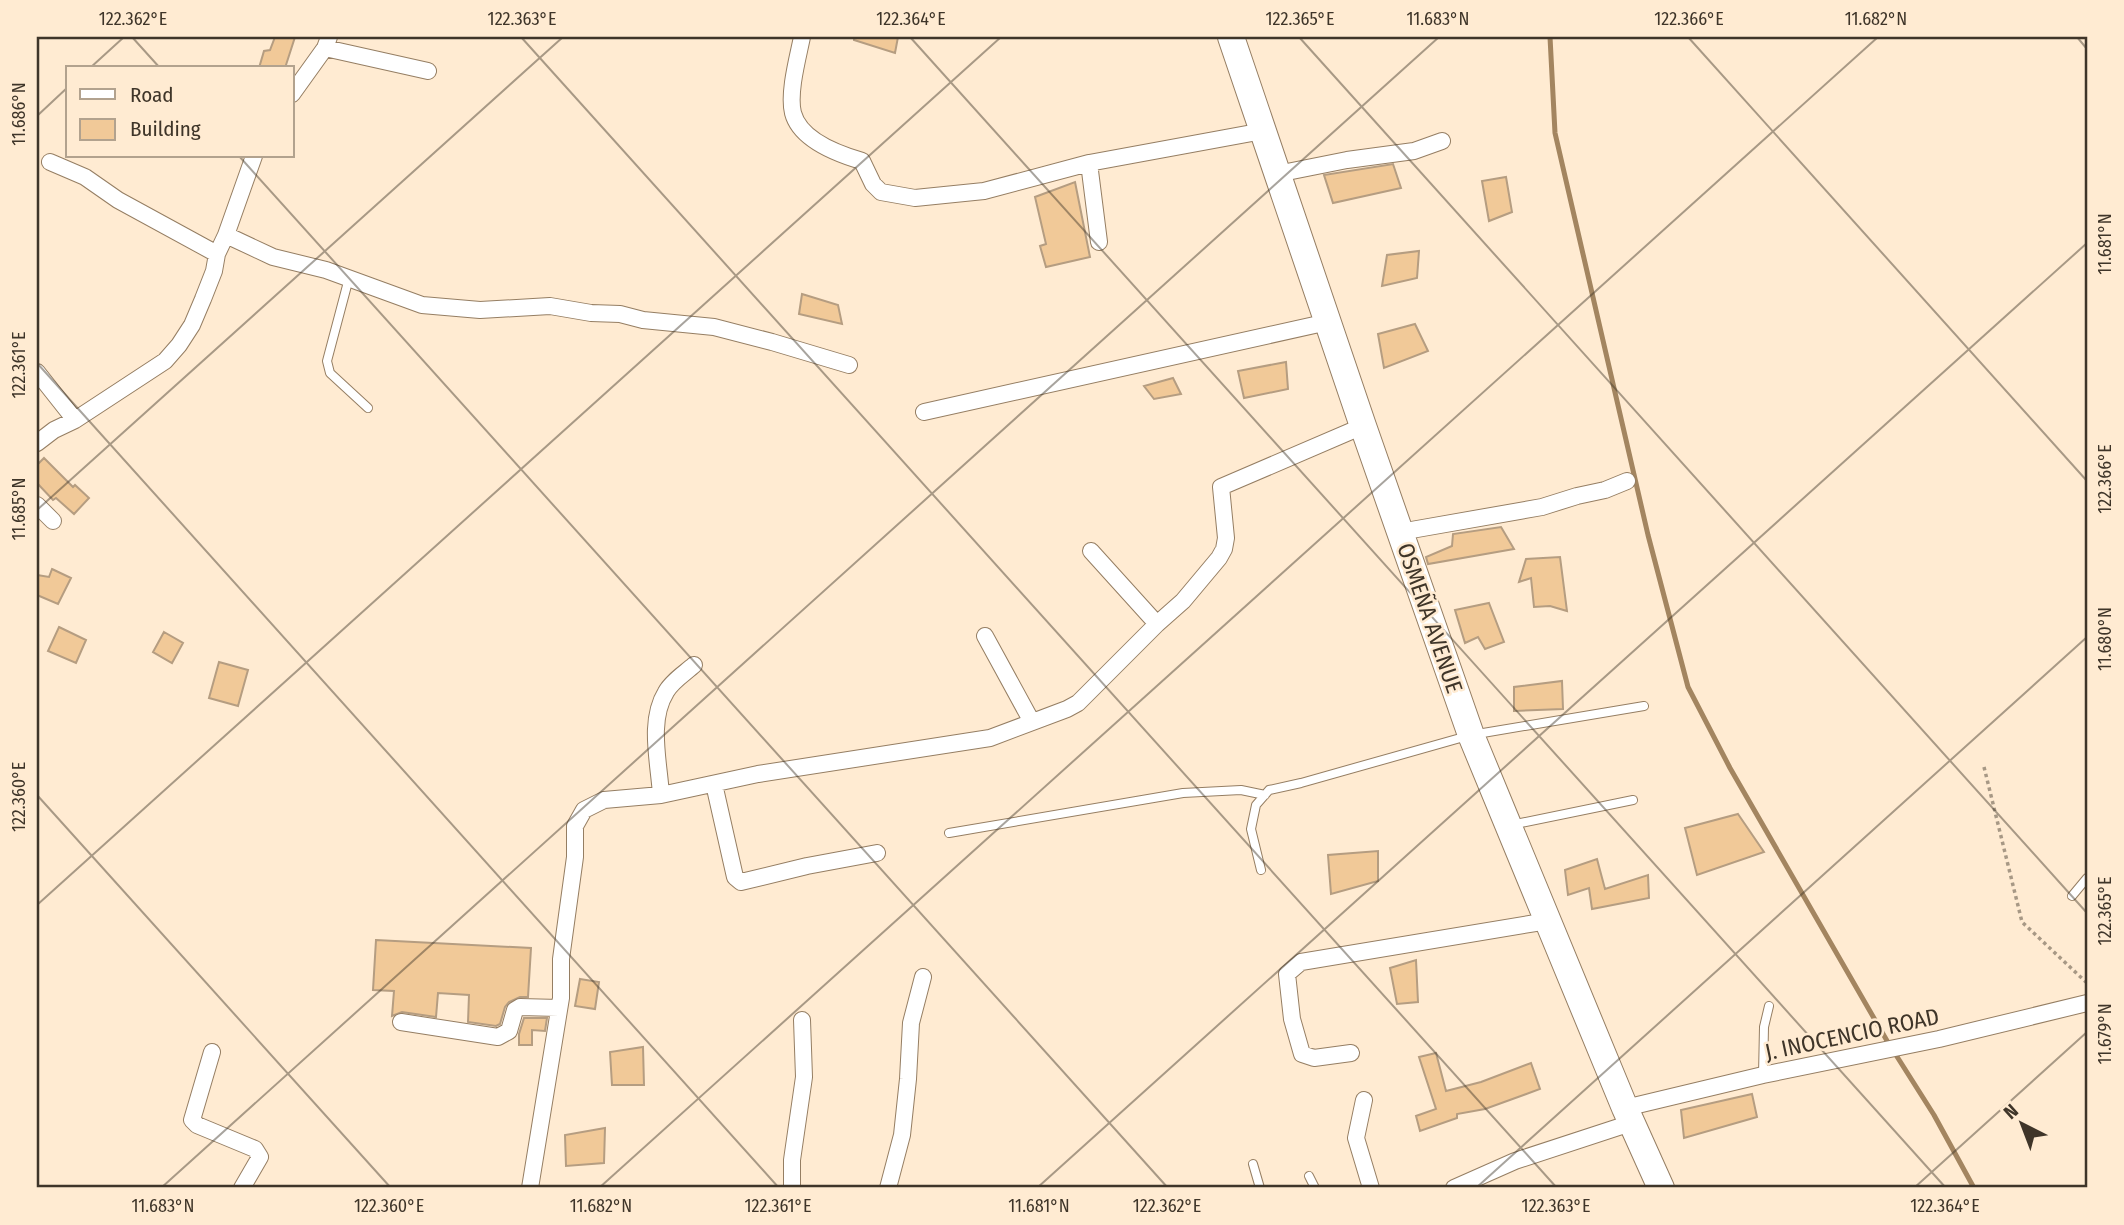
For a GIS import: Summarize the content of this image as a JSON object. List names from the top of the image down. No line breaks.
{"streets":{"main road":["OSMEÑA AVENUE"],"street":["J. INOCENCIO ROAD"]},"crossings":[["OSMEÑA AVENUE","J. INOCENCIO ROAD"]],"legend":["Road","Building"],"north":"top left","coordinates":["122.362°E","122.363°E","122.364°E","122.365°E","11.683°N","122.366°E","11.682°N","11.686°N","11.681°N","122.361°E","11.685°N","11.680°N","122.360°E","11.679°N"]}
